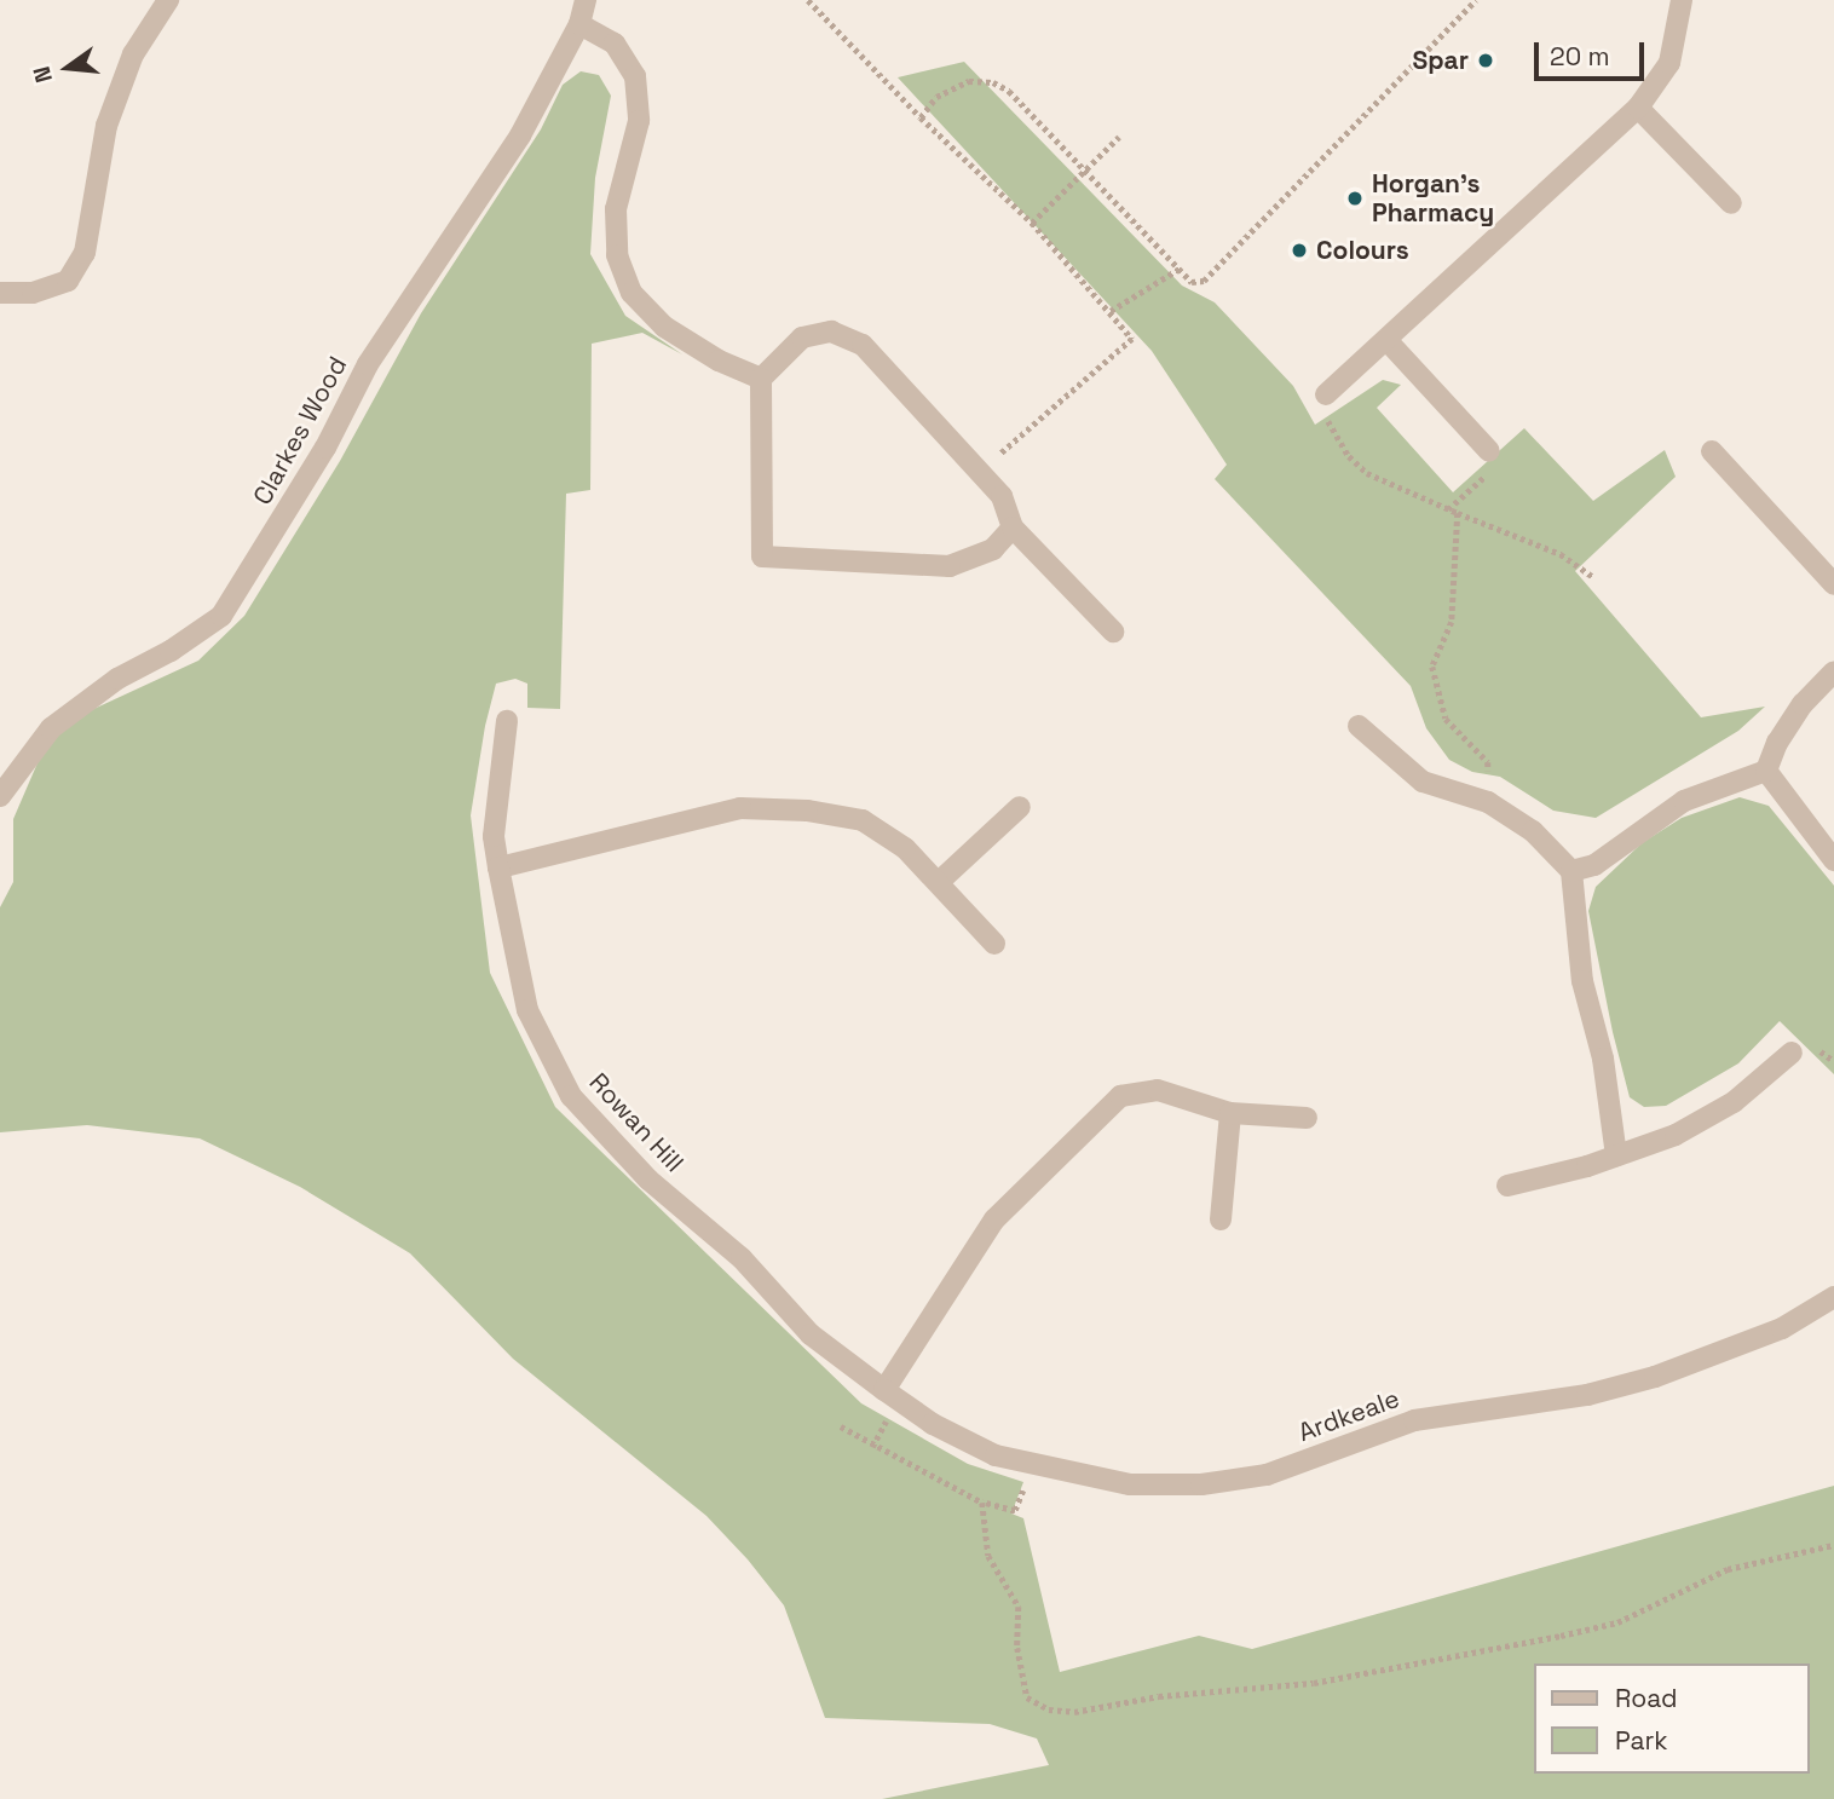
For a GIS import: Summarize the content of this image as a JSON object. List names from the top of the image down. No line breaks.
{"streets":{"street":["Clarkes Wood","Rowan Hill","Ardkeale"]},"crossings":[["Rowan Hill","Ardkeale"]],"places":["Spar","Horgan's Pharmacy","Colours"],"legend":["Road","Park"],"scale_bar":"20 m","north":"left"}
